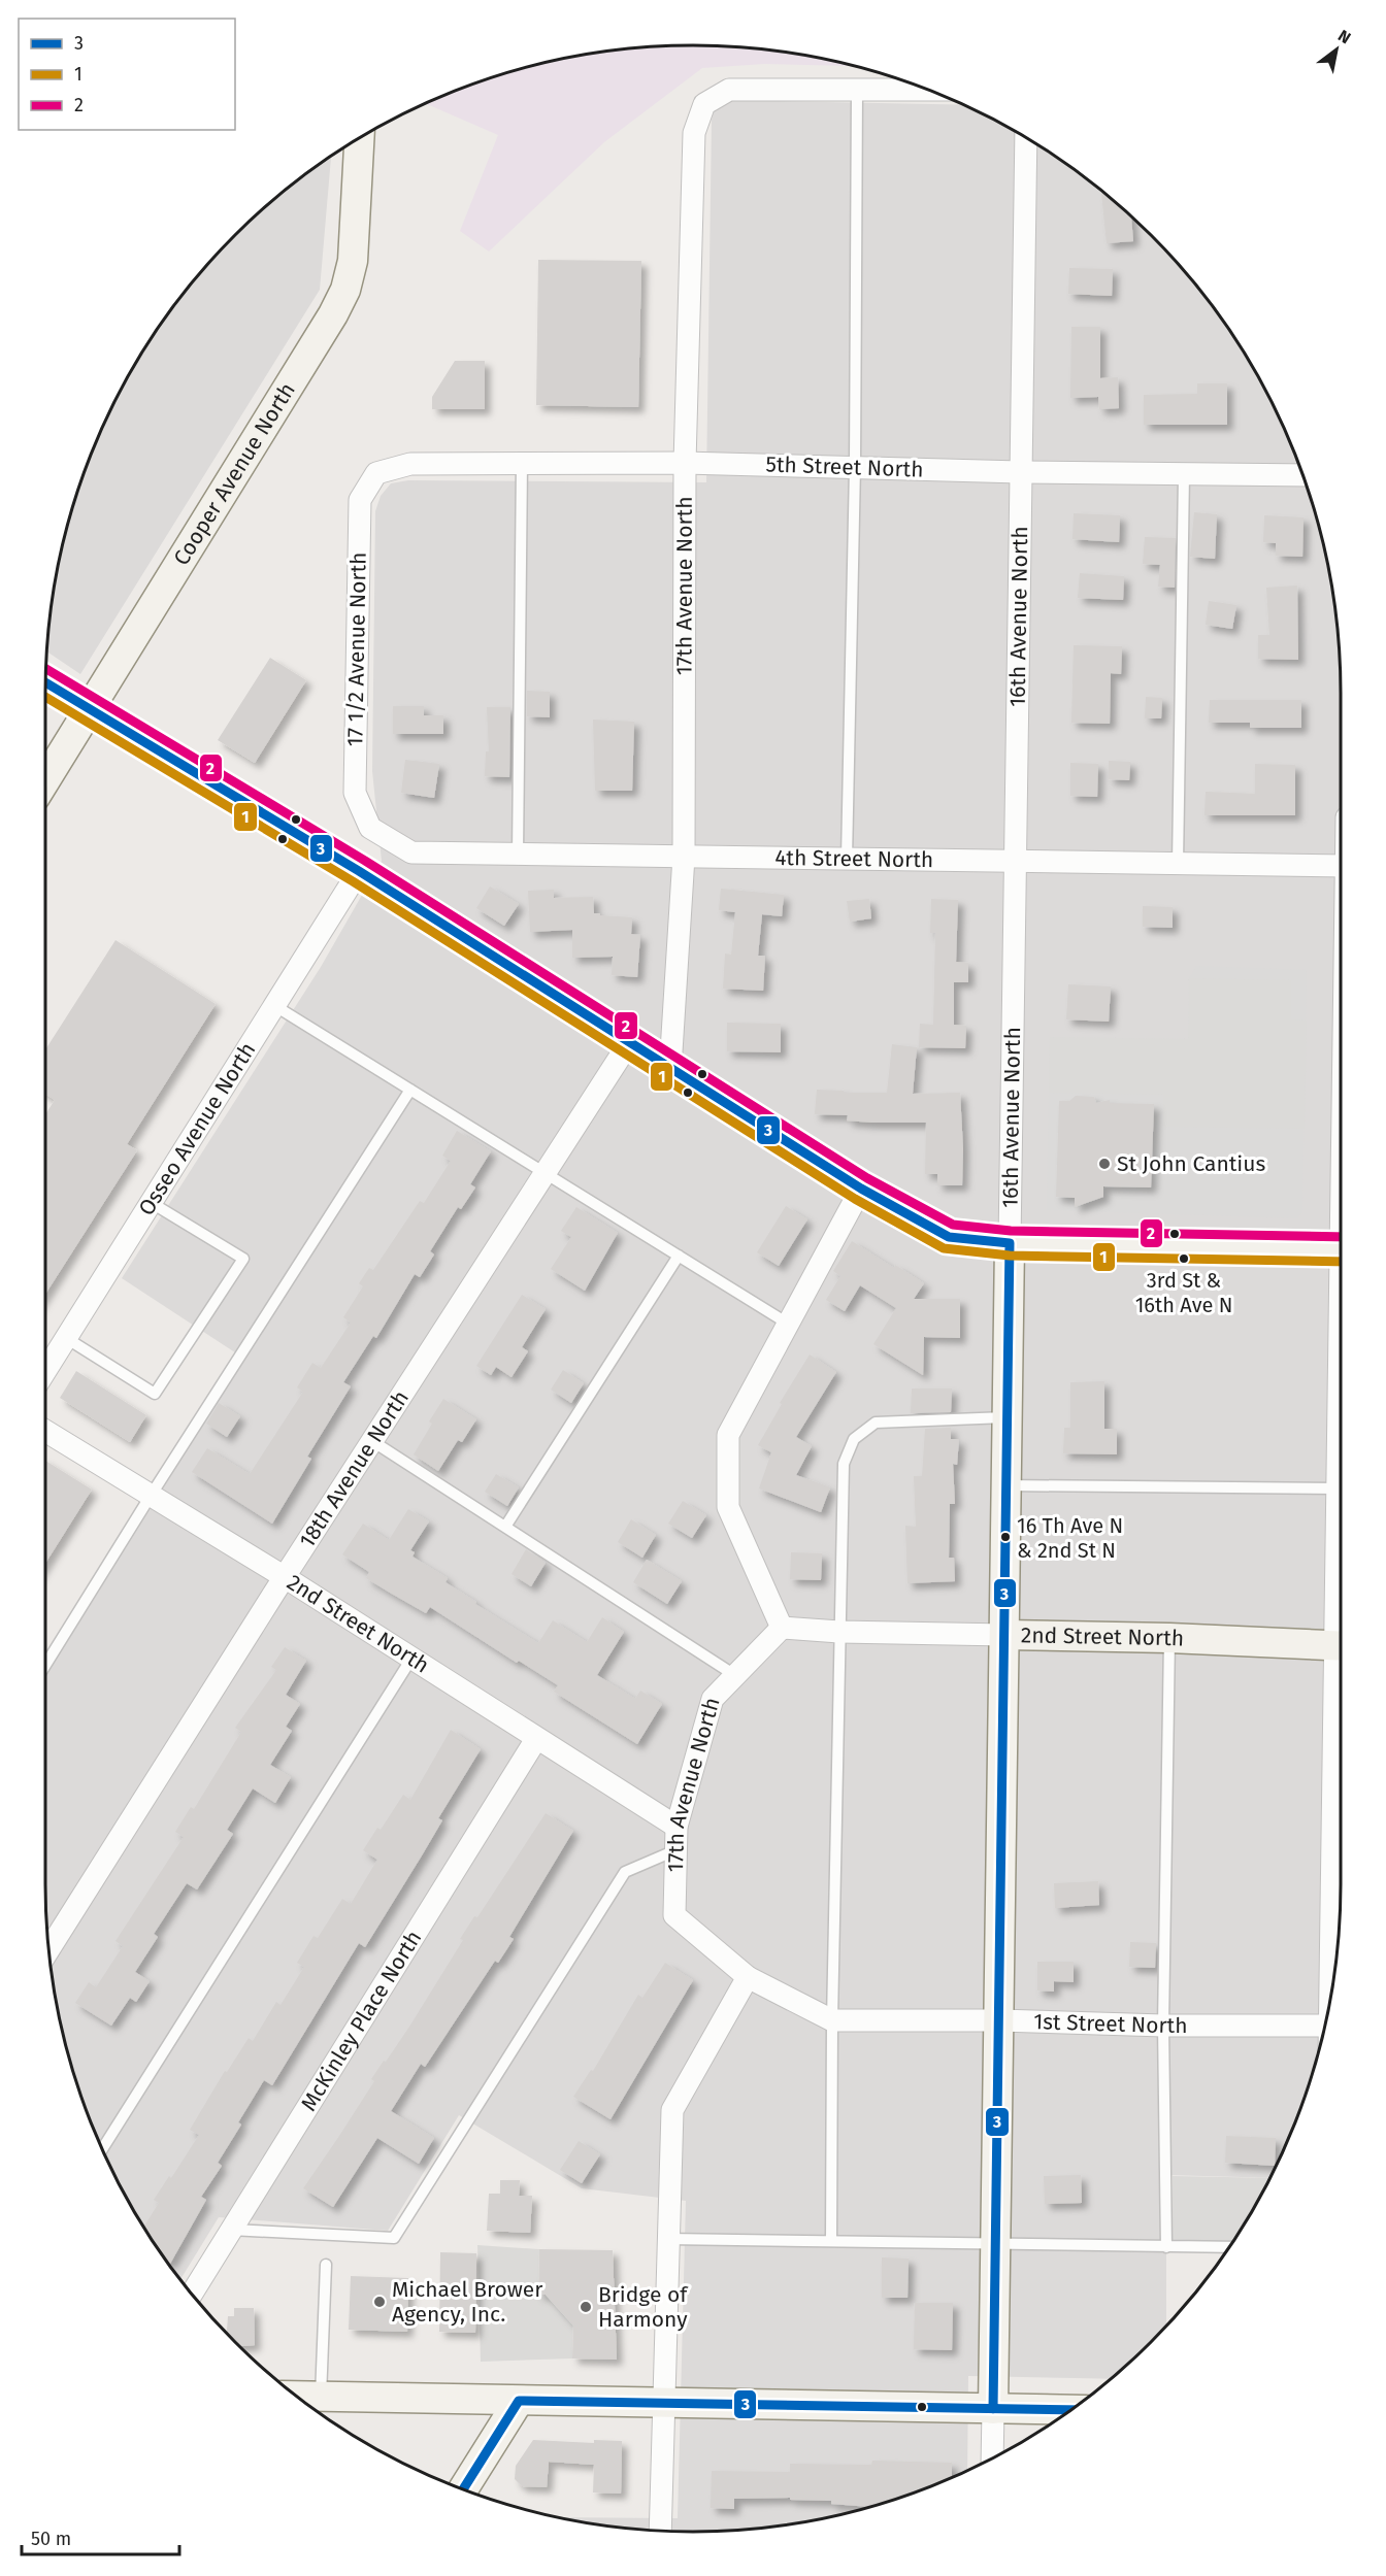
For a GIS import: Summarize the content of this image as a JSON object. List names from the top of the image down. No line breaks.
{"streets":{"street":["5th Street North","Cooper Avenue North","17th Avenue North","16th Avenue North","17 1/2 Avenue North","4th Street North","Osseo Avenue North","18th Avenue North","2nd Street North","McKinley Place North","1st Street North"]},"crossings":[["5th Street North","17th Avenue North"],["5th Street North","16th Avenue North"],["5th Street North","17 1/2 Avenue North"],["17th Avenue North","4th Street North"],["17th Avenue North","2nd Street North"],["17th Avenue North","1st Street North"],["16th Avenue North","4th Street North"],["16th Avenue North","2nd Street North"],["16th Avenue North","1st Street North"],["17 1/2 Avenue North","4th Street North"],["18th Avenue North","2nd Street North"],["2nd Street North","McKinley Place North"]],"places":["St John Cantius","3rd St & 16th Ave N","16 Th Ave N & 2nd St N","Michael Brower Agency, Inc.","Bridge of Harmony"],"lines":["transit line 2","transit line 3","transit line 1"],"legend":["3","1","2"],"scale_bar":"50 m","north":"top right"}
